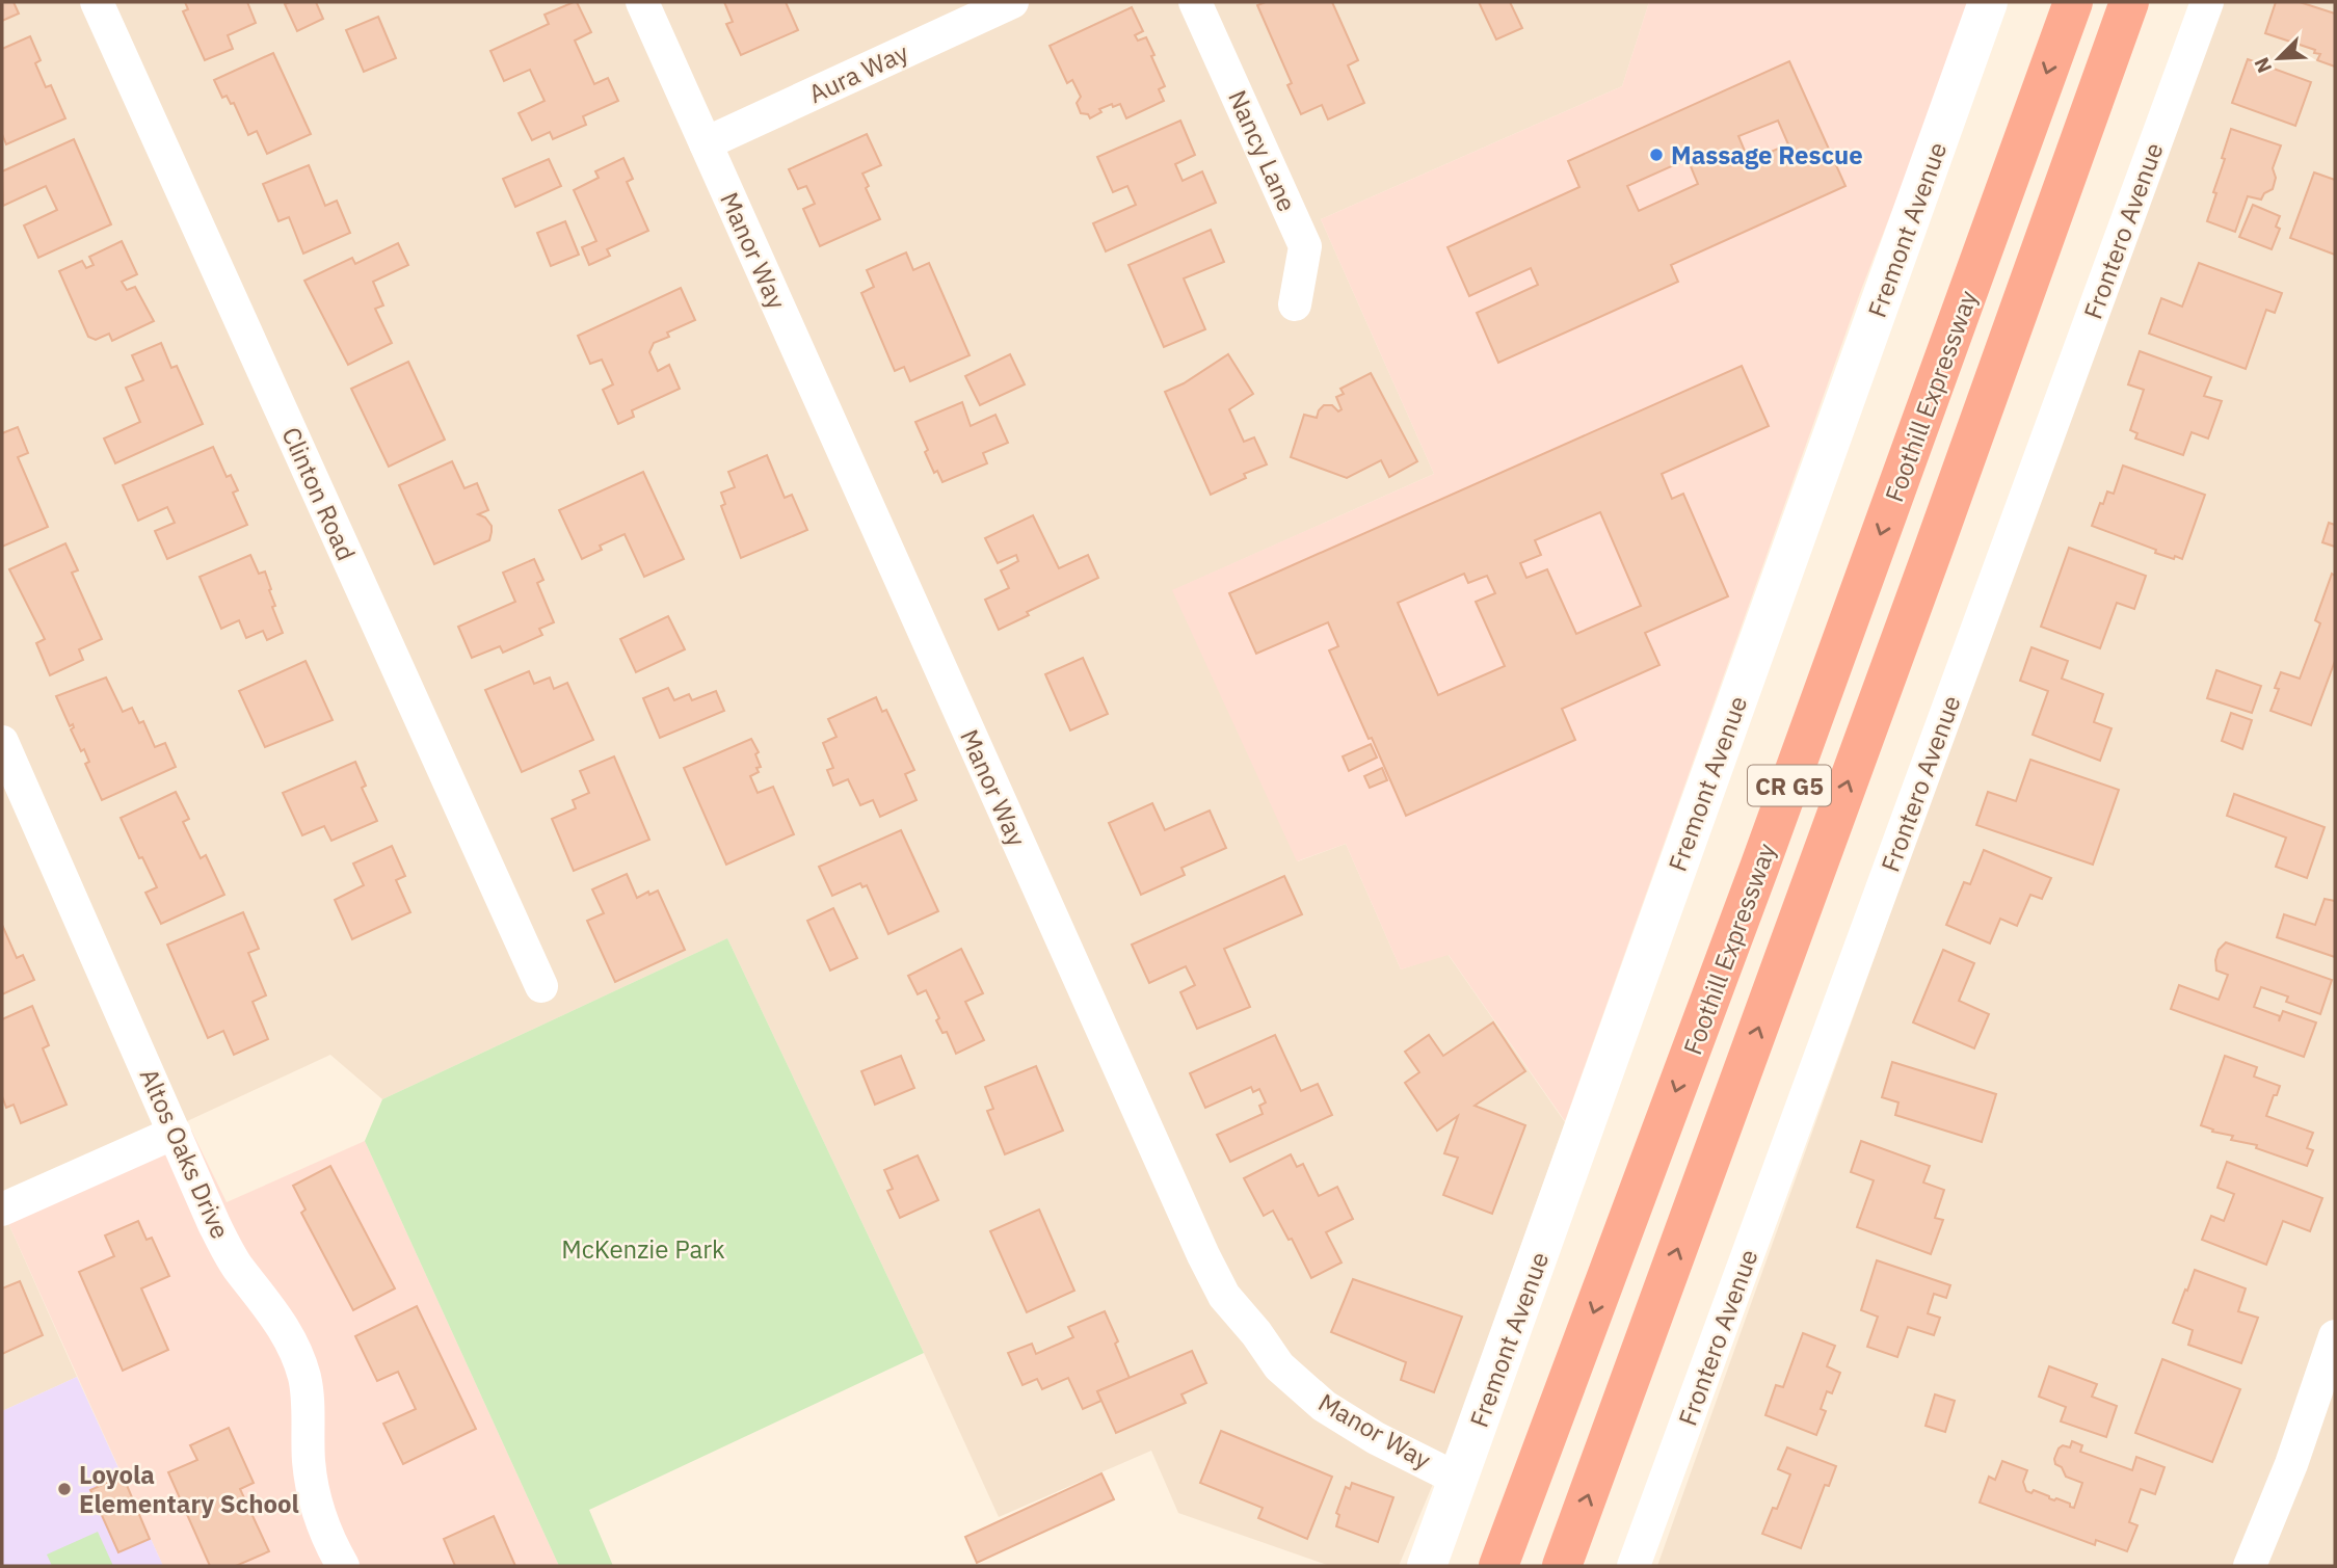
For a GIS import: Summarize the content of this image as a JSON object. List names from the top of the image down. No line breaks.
{"streets":{"highway":["Foothill Expressway","CR G5"],"street":["Aura Way","Nancy Lane","Fremont Avenue","Frontero Avenue","Manor Way","Clinton Road","Altos Oaks Drive"]},"crossings":[["Aura Way","Manor Way"],["Fremont Avenue","Manor Way"]],"parks":["McKenzie Park"],"places":["Massage Rescue","Loyola Elementary School"],"north":"bottom left"}
